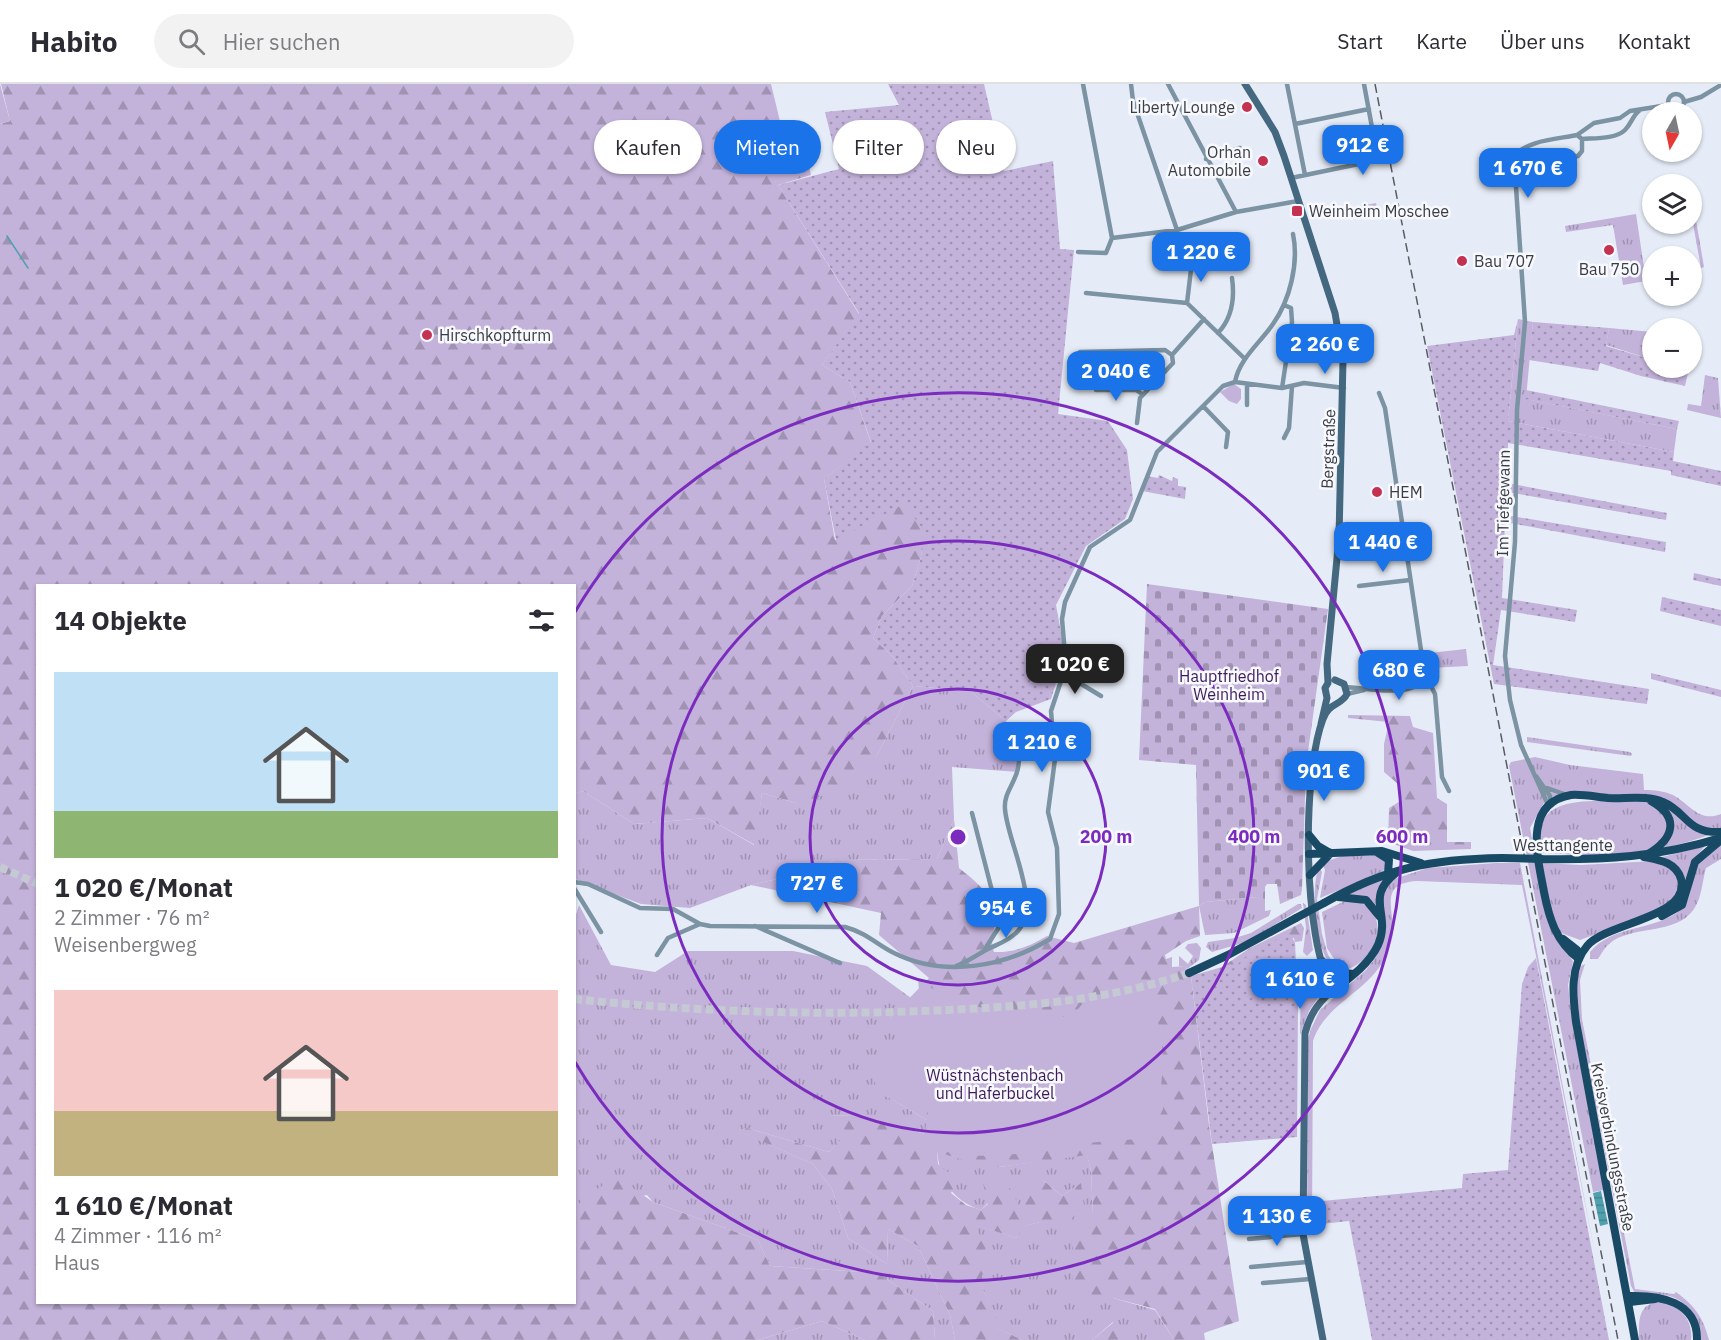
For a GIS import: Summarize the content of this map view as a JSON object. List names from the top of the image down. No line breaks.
{"streets":{"main road":["Bergstraße","Westtangente","Kreisverbindungsstraße"],"street":["Im Tiefgewann"]},"parks":["Hauptfriedhof Weinheim","Wüstnächstenbach und Haferbuckel"],"places":{"other":["Liberty Lounge","Orhan Automobile","Bau 750","Bau 707","Hirschkopfturm","HEM"],"transit":["Weinheim Moschee"]},"north":"bottom","page":{"header":"Habito","search":"Hier suchen","nav":["Start","Karte","Über uns","Kontakt"],"map_buttons":["+","−"],"chip":["Kaufen","Mieten","Filter","Neu"],"price":["912 €","1 670 €","1 220 €","2 260 €","2 040 €","1 440 €","1 020 €","680 €","1 210 €","901 €","727 €","954 €","1 610 €","1 130 €"],"heading":"14 Objekte","list":[{"name":"1 020 €/Monat","note":"2 Zimmer · 76 m² · Weisenbergweg"},{"name":"1 610 €/Monat","note":"4 Zimmer · 116 m² · Haus"}]},"rings":["200 m","400 m","600 m"]}
